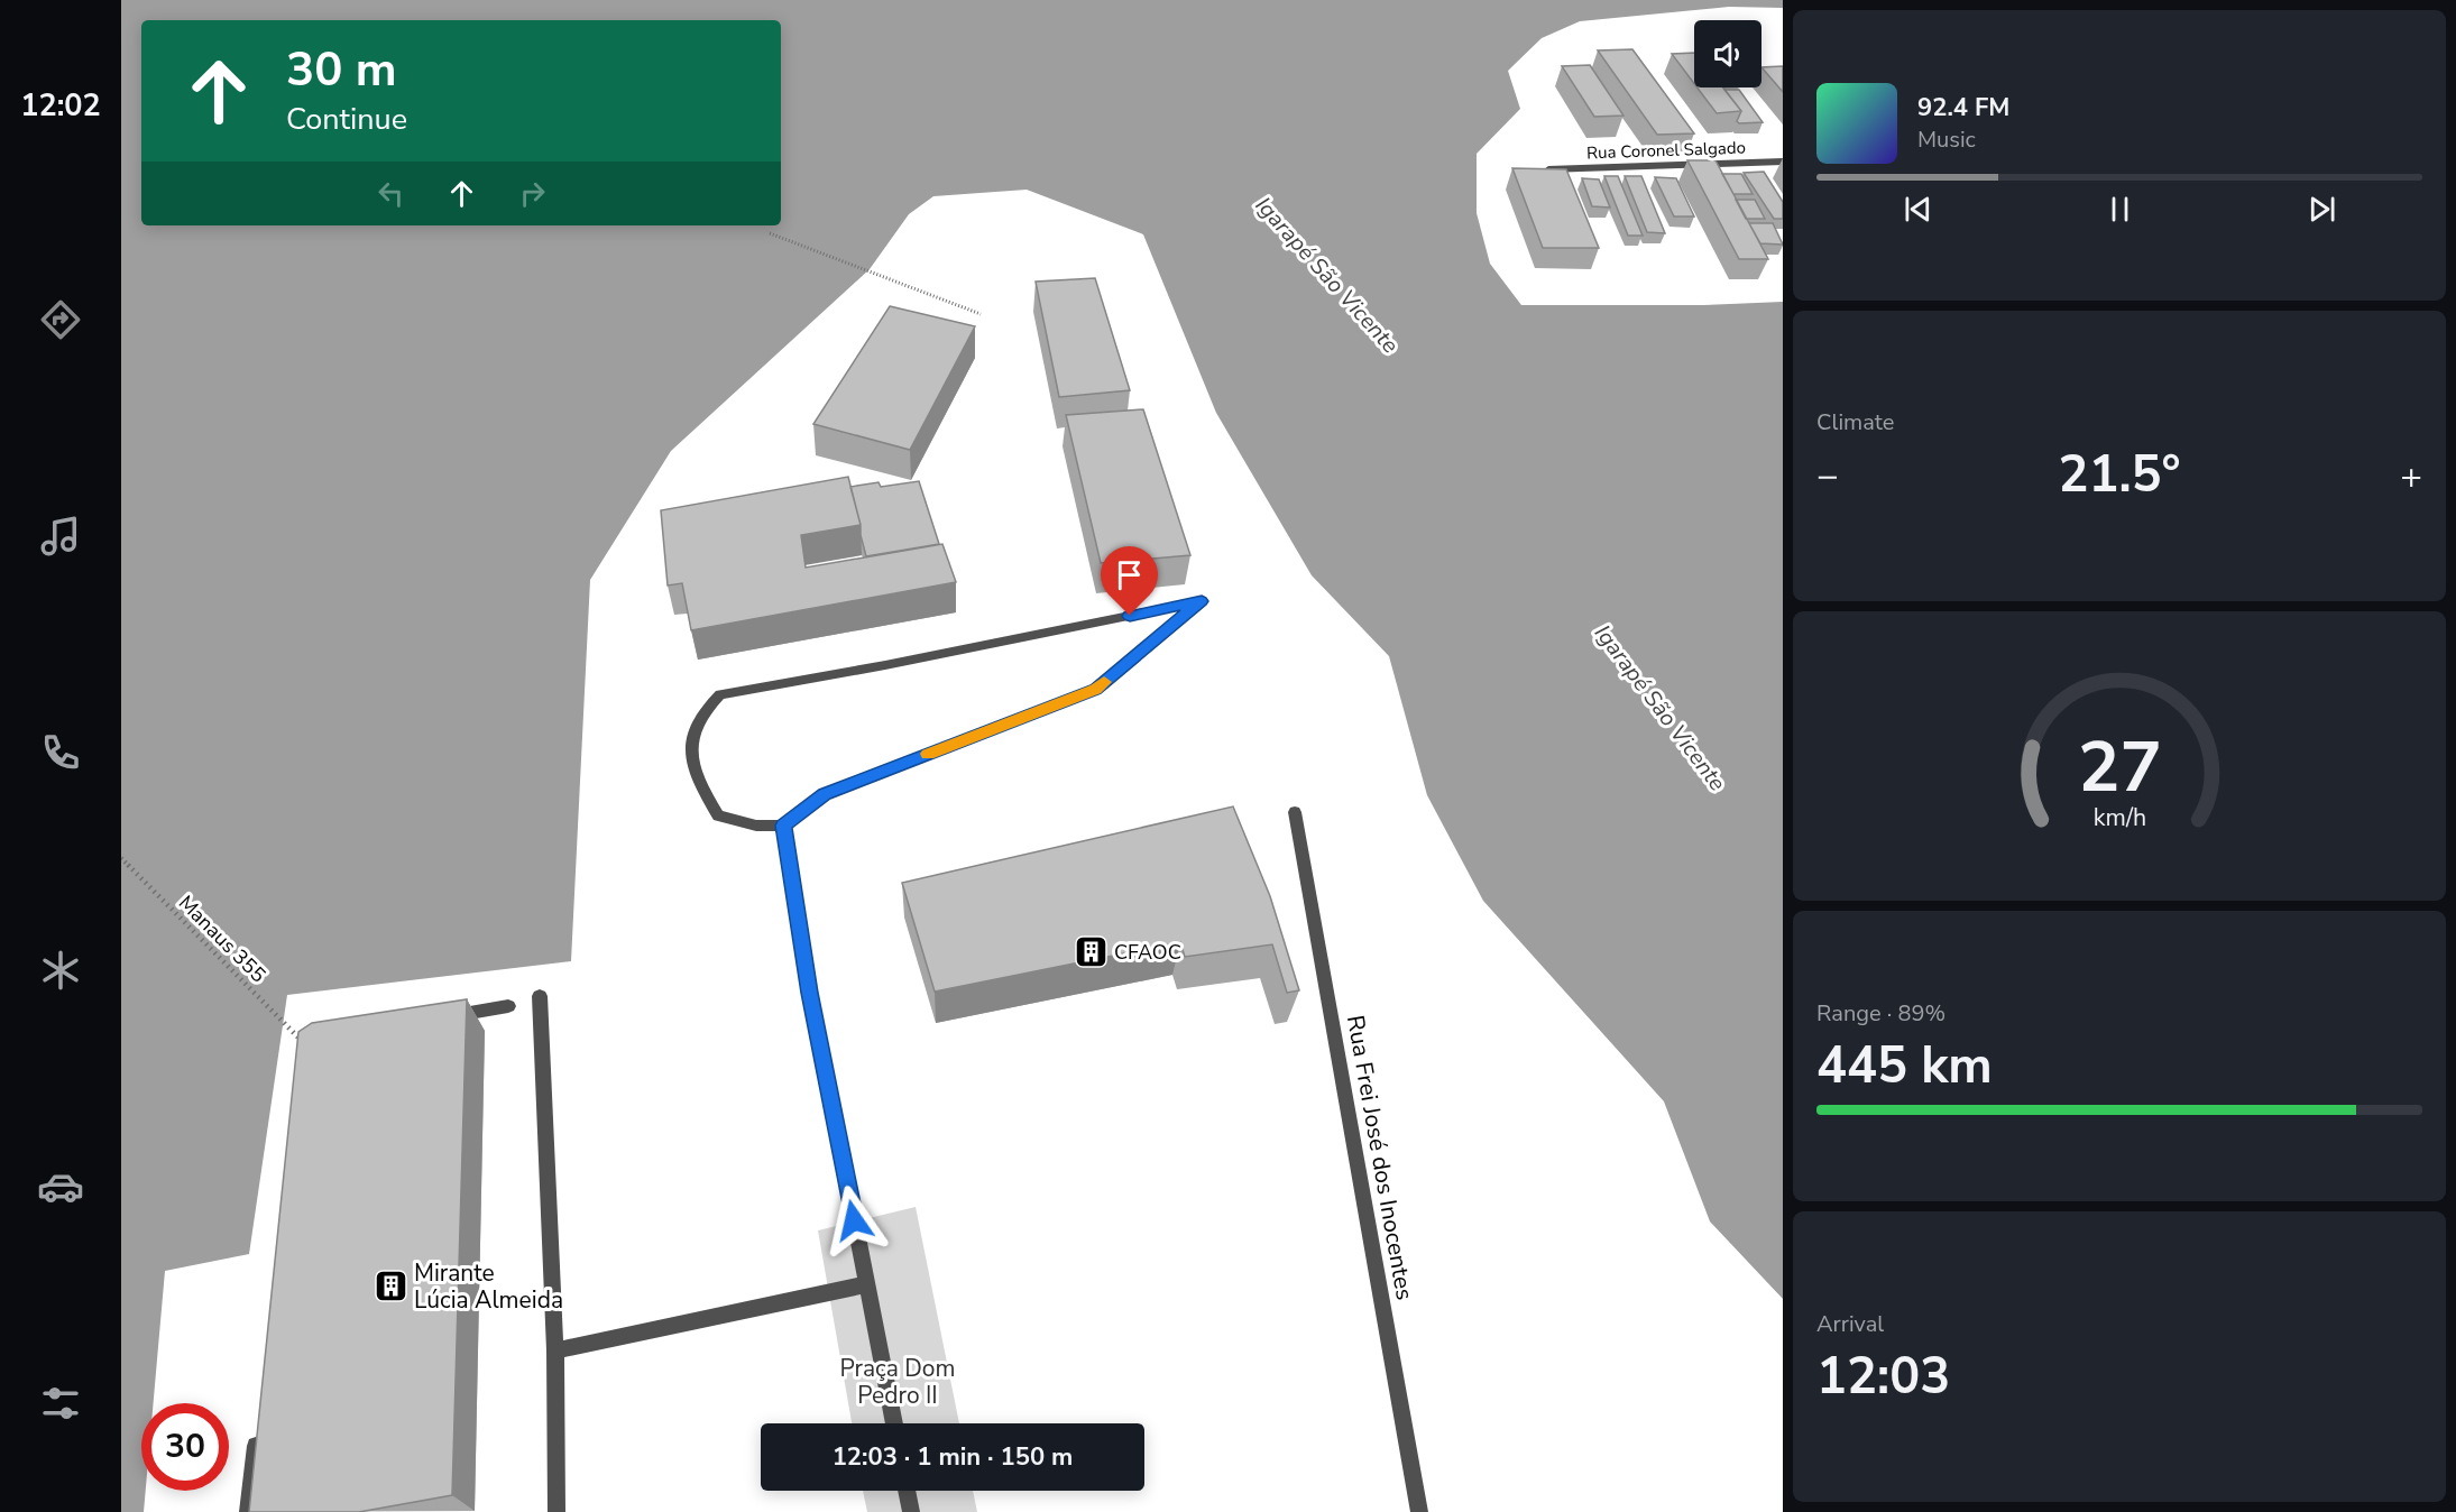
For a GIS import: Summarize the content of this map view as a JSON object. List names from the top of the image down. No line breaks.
{"streets":{"street":["Rua Coronel Salgado","Rua Frei José dos Inocentes"],"path":["Manaus 355"]},"water":["Igarapé São Vicente"],"parks":["Praça Dom Pedro II"],"places":{"building":["CFAOC","Mirante Lúcia Almeida"]},"page":{"tabs":"12:02","turn":["30 m","Continue"],"song":["92.4 FM","Music"],"tile":["Climate",["Range · 89%","445 km"],["Arrival","12:03"]],"heat":["−","21.5°","+"],"limit":"30","trip":"12:03 · 1 min · 150 m","gauge":["27","km/h"]}}
